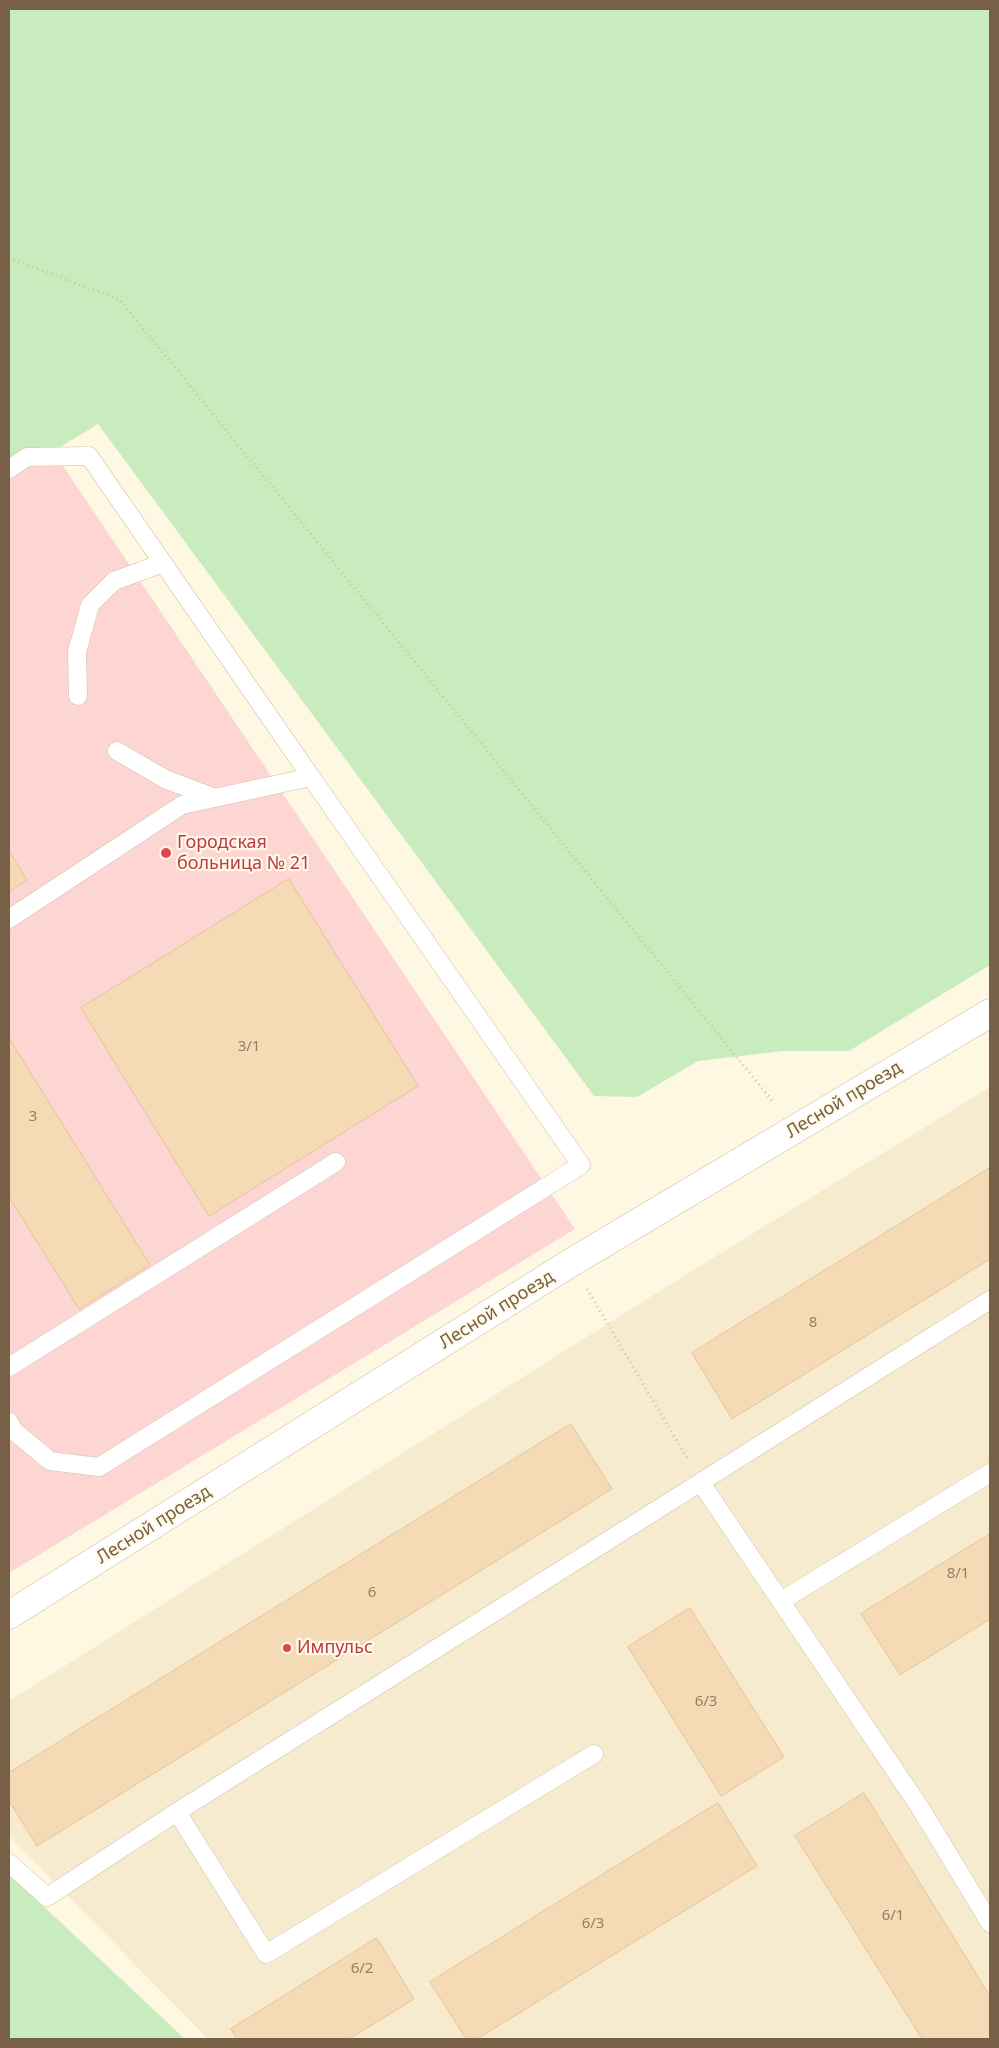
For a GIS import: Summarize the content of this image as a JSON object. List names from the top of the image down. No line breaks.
{"streets":{"street":["Лесной проезд"]},"places":["Городская больница № 21","Импульс"],"house_numbers":["3/1","3","8","8/1","6","6/3","6/1","6/3","6/2"]}
